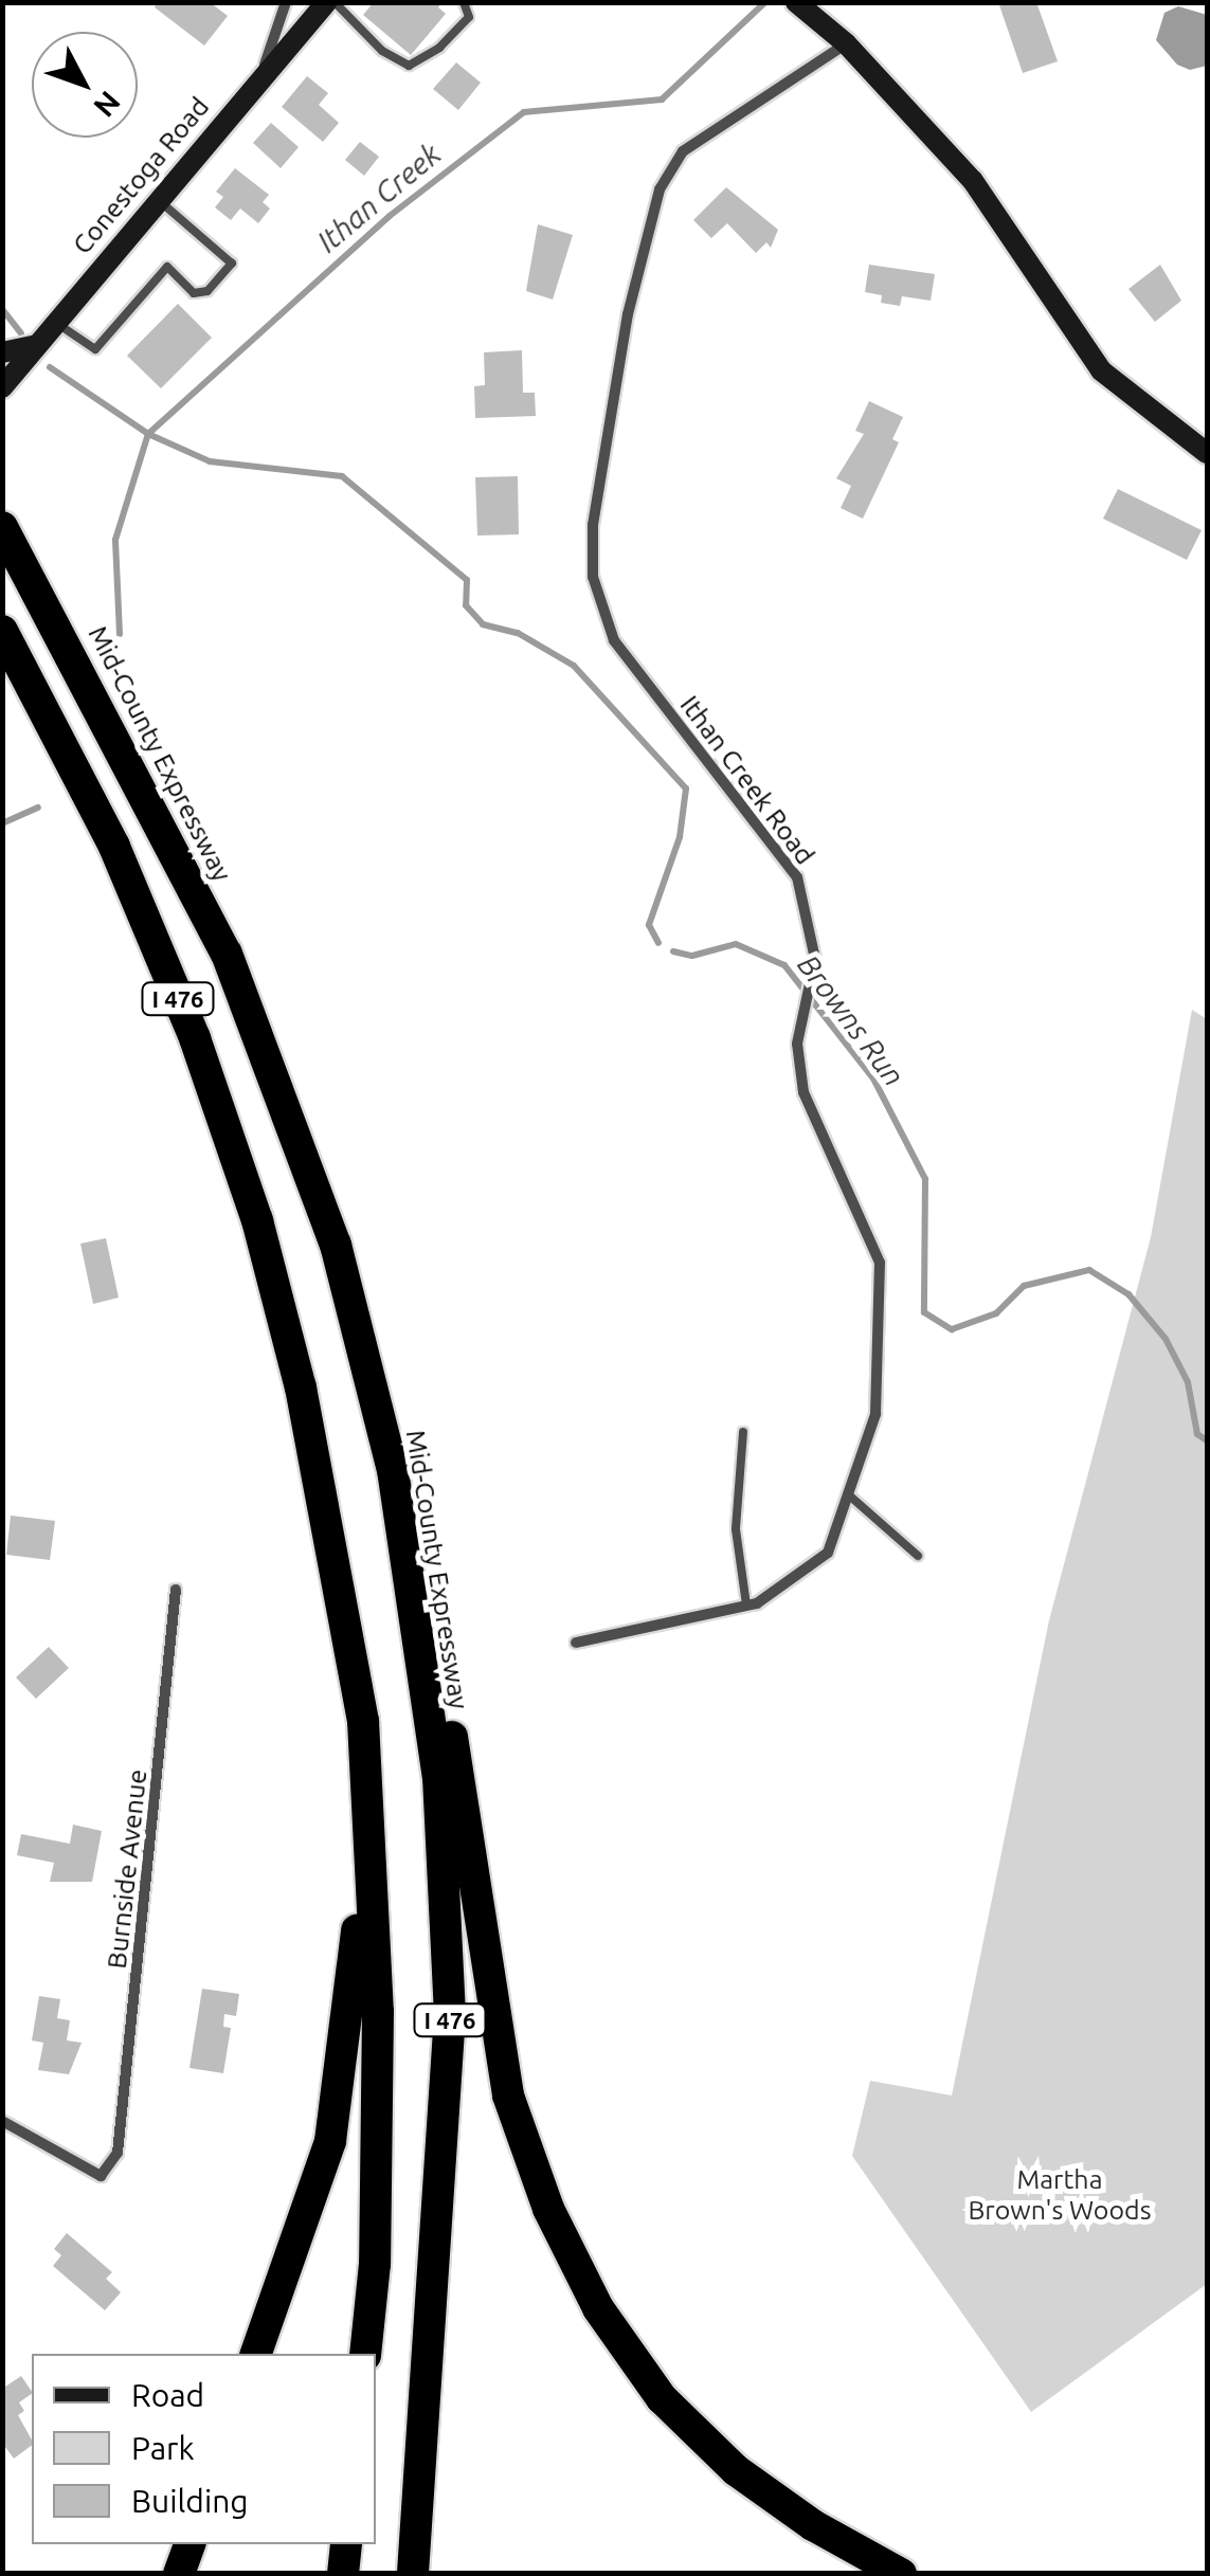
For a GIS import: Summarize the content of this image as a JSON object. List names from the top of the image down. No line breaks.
{"streets":{"highway":["Mid-County Expressway","I 476"],"main road":["Conestoga Road"],"street":["Ithan Creek Road","Burnside Avenue"]},"water":["Ithan Creek","Browns Run"],"parks":["Martha Brown's Woods"],"legend":["Road","Park","Building"],"north":"bottom right"}
